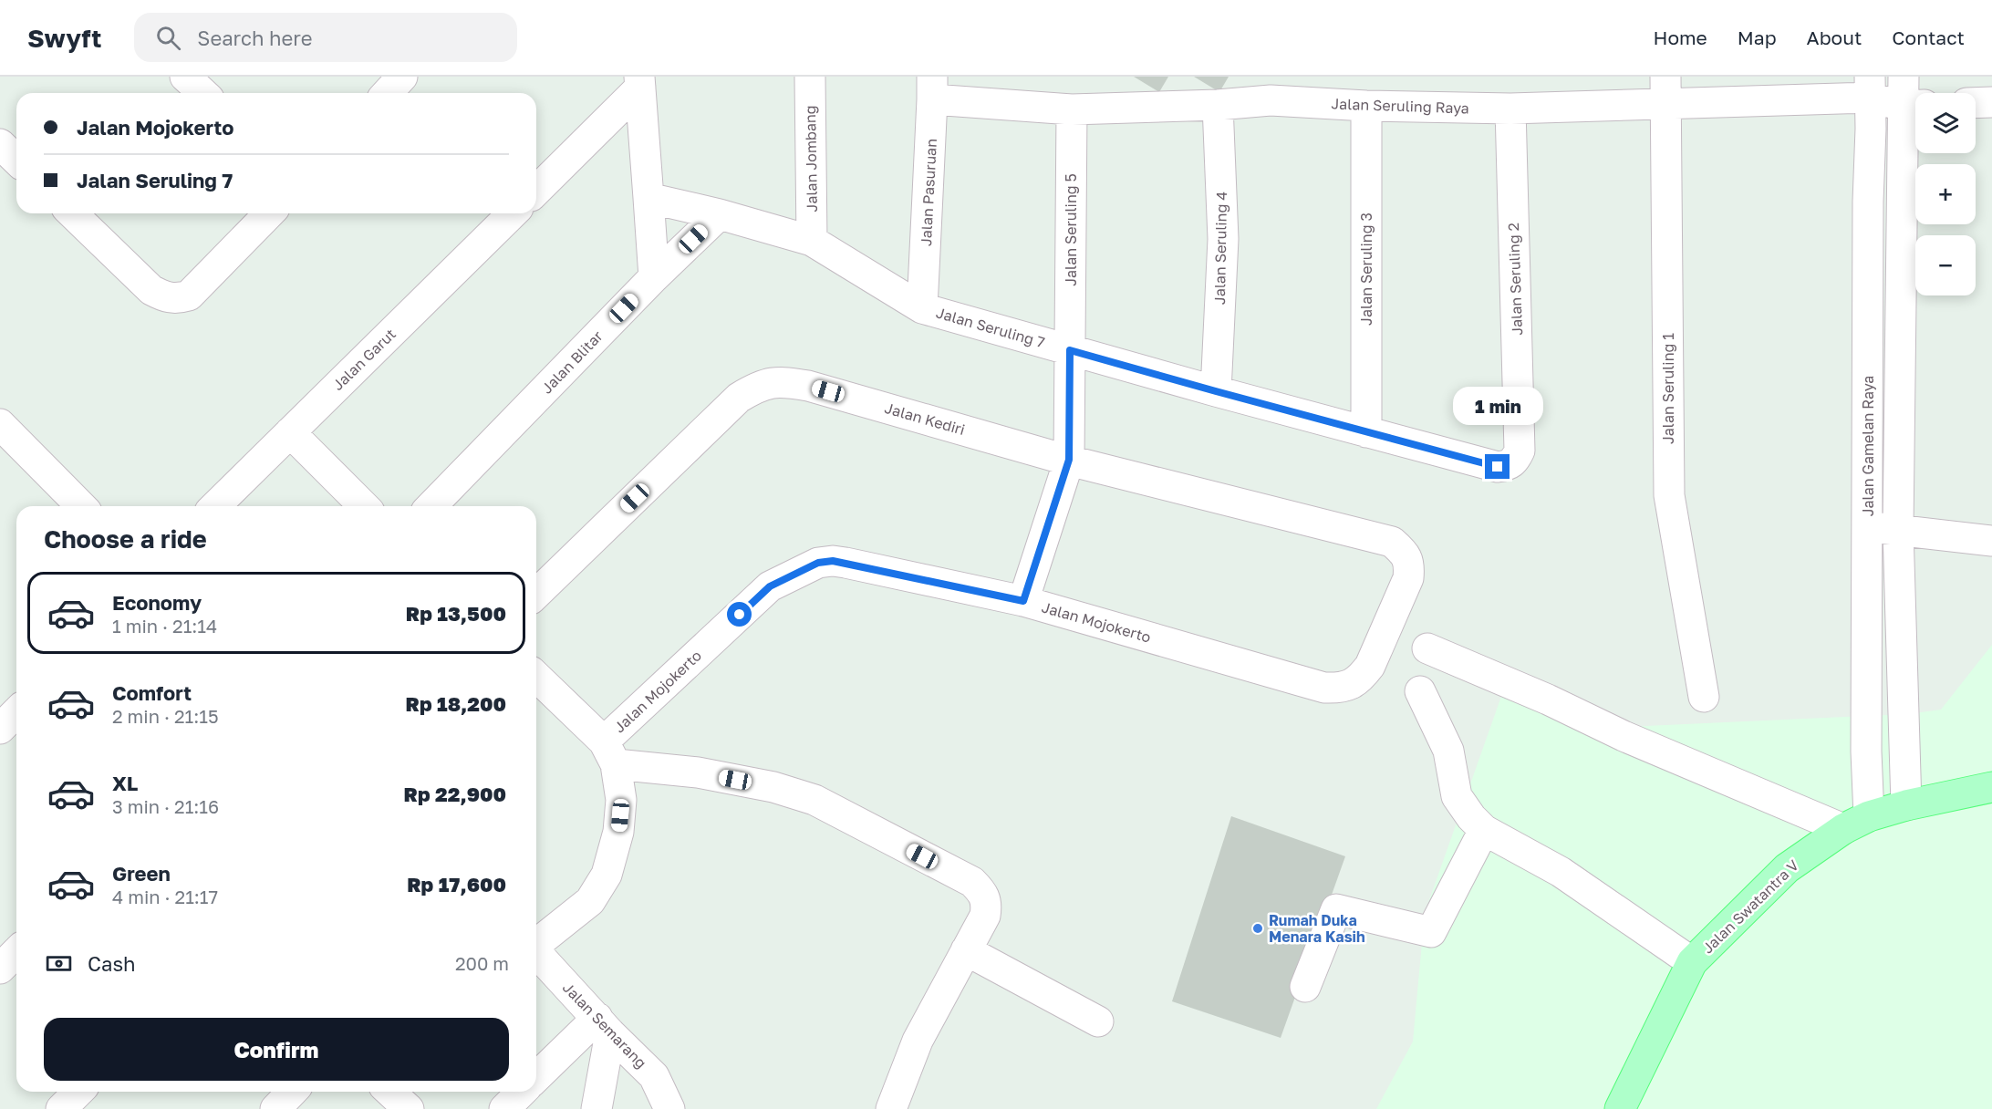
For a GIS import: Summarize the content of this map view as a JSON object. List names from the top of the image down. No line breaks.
{"streets":{"main road":["Jalan Swatantra V"],"street":["Jalan Seruling Raya","Jalan Jombang","Jalan Pasuruan","Jalan Seruling 5","Jalan Seruling 4","Jalan Seruling 3","Jalan Seruling 2","Jalan Seruling 7","Jalan Garut","Jalan Blitar","Jalan Seruling 1","Jalan Kediri","Jalan Gamelan Raya","Jalan Mojokerto","Jalan Semarang"]},"crossings":[["Jalan Seruling Raya","Jalan Pasuruan"],["Jalan Seruling Raya","Jalan Seruling 5"],["Jalan Seruling Raya","Jalan Seruling 4"],["Jalan Seruling Raya","Jalan Seruling 3"],["Jalan Seruling Raya","Jalan Seruling 2"],["Jalan Seruling Raya","Jalan Seruling 1"],["Jalan Seruling Raya","Jalan Gamelan Raya"],["Jalan Jombang","Jalan Seruling 7"],["Jalan Pasuruan","Jalan Seruling 7"],["Jalan Seruling 5","Jalan Seruling 7"],["Jalan Seruling 5","Jalan Kediri"],["Jalan Seruling 5","Jalan Mojokerto"],["Jalan Seruling 4","Jalan Seruling 7"],["Jalan Seruling 3","Jalan Seruling 7"],["Jalan Seruling 2","Jalan Seruling 7"],["Jalan Seruling 7","Jalan Blitar"],["Jalan Kediri","Jalan Mojokerto"],["Jalan Gamelan Raya","Jalan Swatantra V"]],"places":["Rumah Duka Menara Kasih"],"page":{"header":"Swyft","search":"Search here","nav":["Home","Map","About","Contact"],"map_buttons":["+","−"],"banner":["Jalan Mojokerto","Jalan Seruling 7"],"bubble":"1 min","heading":"Choose a ride","list":[{"name":"Economy","note":"1 min · 21:14","value":"Rp 13,500"},{"name":"Comfort","note":"2 min · 21:15","value":"Rp 18,200"},{"name":"XL","note":"3 min · 21:16","value":"Rp 22,900"},{"name":"Green","note":"4 min · 21:17","value":"Rp 17,600"}],"pay":["Cash","200 m"],"buttons":"Confirm"}}
